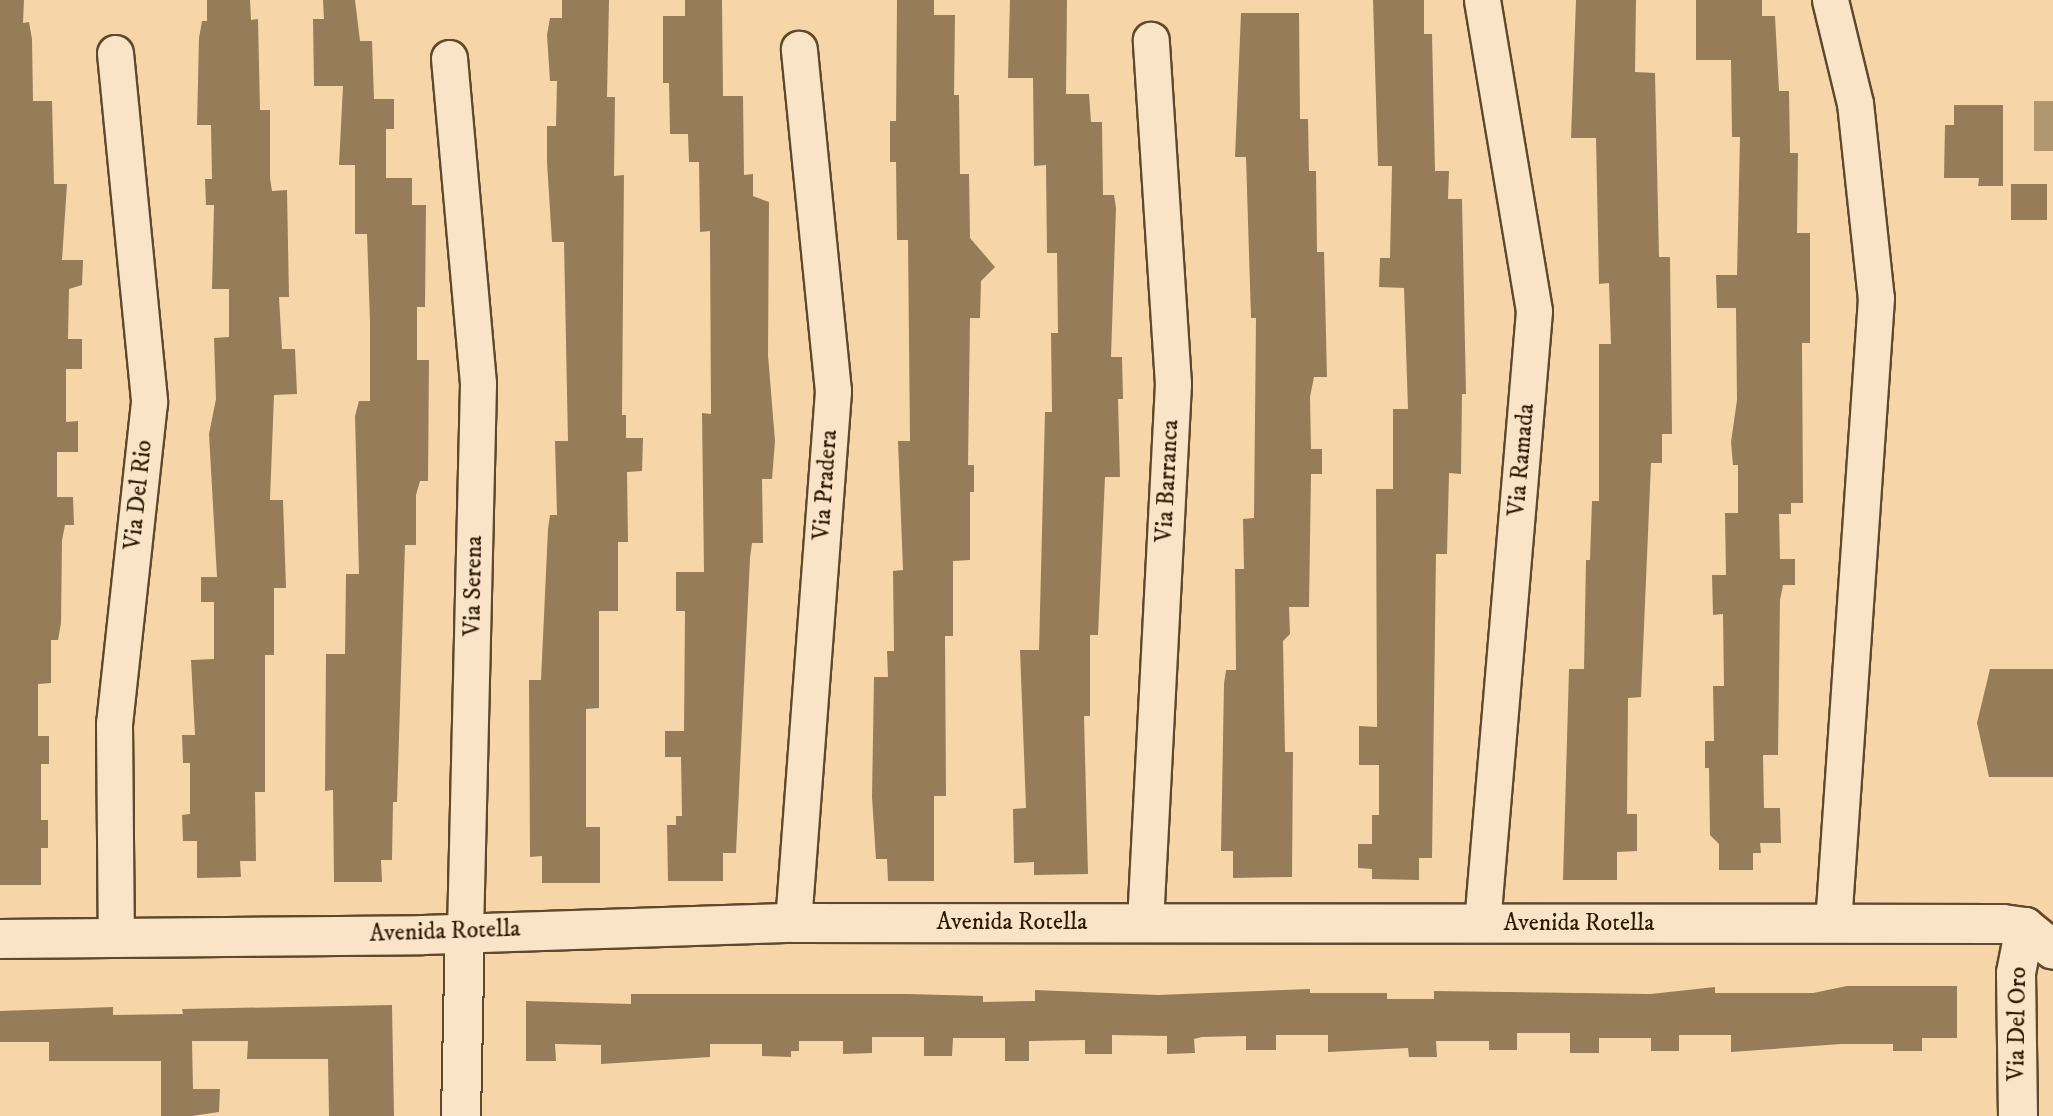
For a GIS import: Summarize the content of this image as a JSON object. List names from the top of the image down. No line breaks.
{"streets":{"street":["Via Ramada","Via Barranca","Via Pradera","Via Del Rio","Via Serena","Avenida Rotella","Via Del Oro"]},"crossings":[["Via Ramada","Avenida Rotella"],["Via Barranca","Avenida Rotella"],["Via Pradera","Avenida Rotella"],["Via Del Rio","Avenida Rotella"],["Via Serena","Avenida Rotella"],["Avenida Rotella","Via Del Oro"]]}
